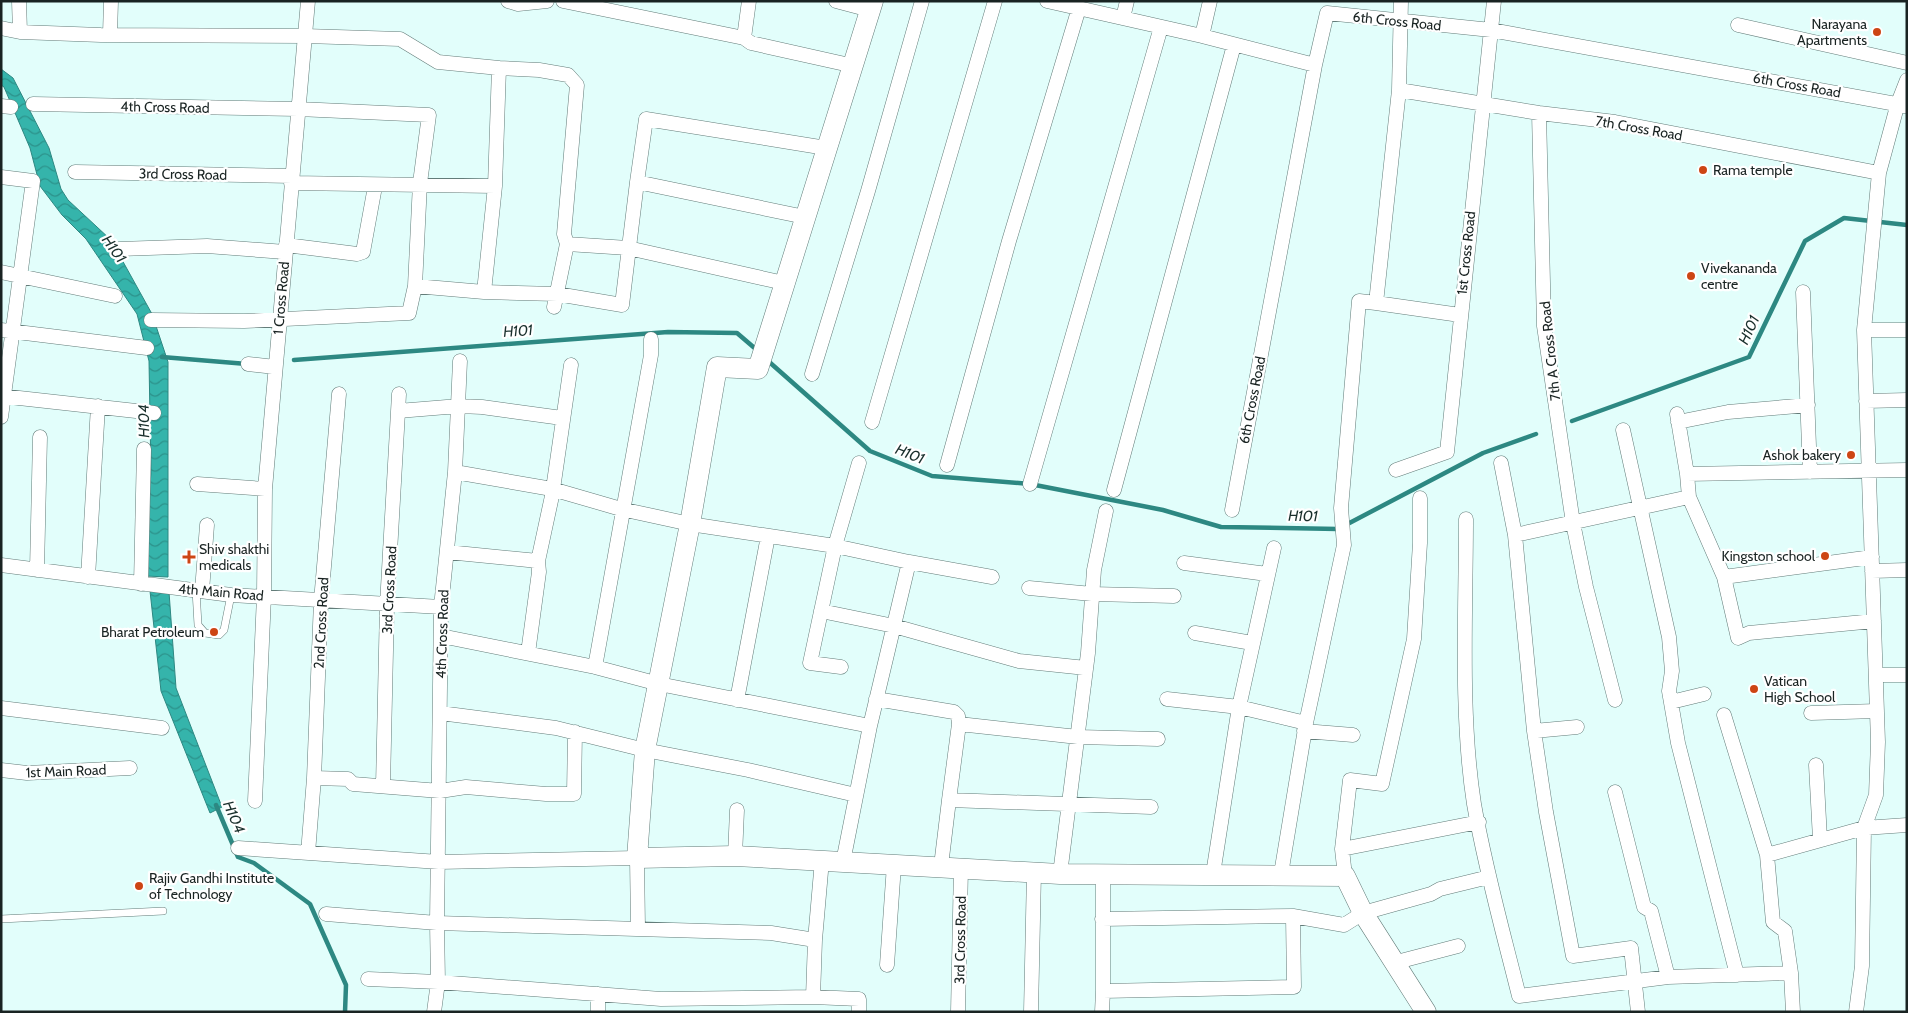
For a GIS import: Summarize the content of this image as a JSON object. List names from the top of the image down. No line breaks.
{"streets":{"street":["6th Cross Road","4th Cross Road","7th Cross Road","3rd Cross Road","1st Cross Road","1 Cross Road","7th A Cross Road","4th Main Road","2nd Cross Road","1st Main Road"]},"crossings":[["6th Cross Road","1st Cross Road"],["4th Cross Road","3rd Cross Road"],["4th Cross Road","1 Cross Road"],["4th Cross Road","4th Main Road"],["7th Cross Road","1st Cross Road"],["7th Cross Road","7th A Cross Road"],["3rd Cross Road","1 Cross Road"],["3rd Cross Road","4th Main Road"],["1 Cross Road","4th Main Road"],["4th Main Road","2nd Cross Road"]],"water":["H101","H104"],"places":{"other":["Narayana Apartments","Rama temple","Vivekananda centre","Ashok bakery","Kingston school","Bharat Petroleum","Vatican High School","Rajiv Gandhi Institute of Technology"],"health":["Shiv shakthi medicals"]}}
